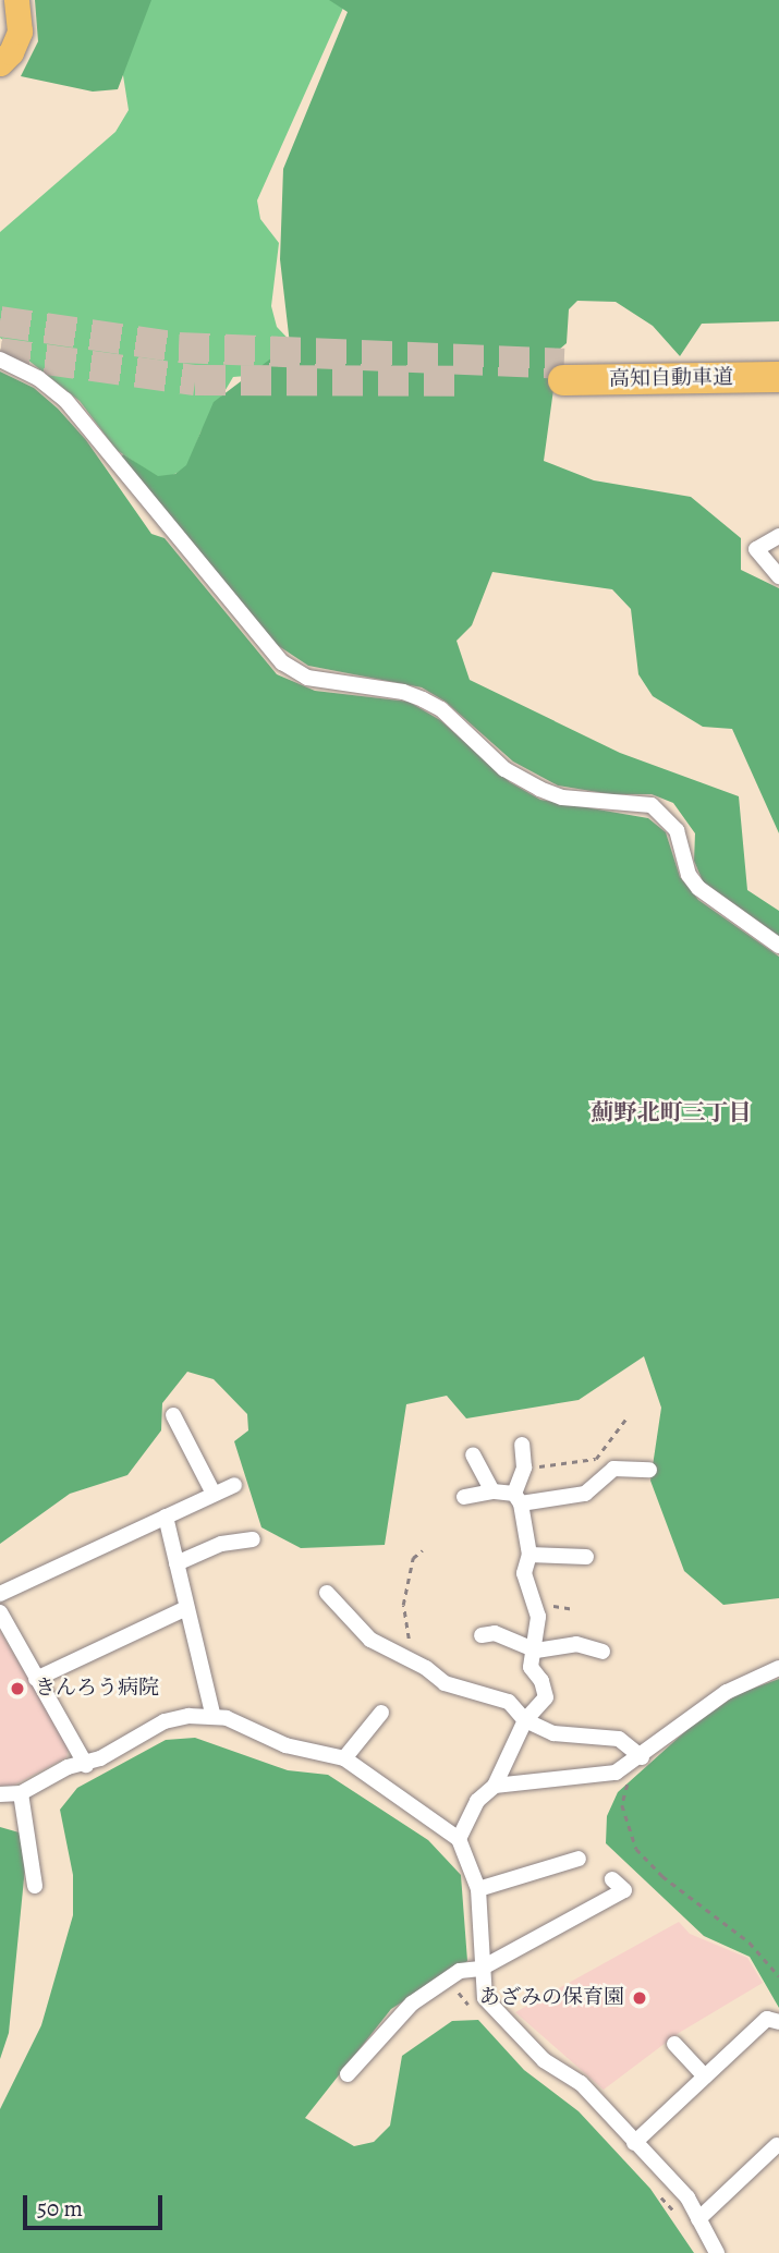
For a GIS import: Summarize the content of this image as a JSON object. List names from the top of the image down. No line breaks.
{"streets":{"highway":["高知自動車道"]},"districts":["薊野北町三丁目"],"places":["きんろう病院","あざみの保育園"],"scale_bar":"50 m"}
